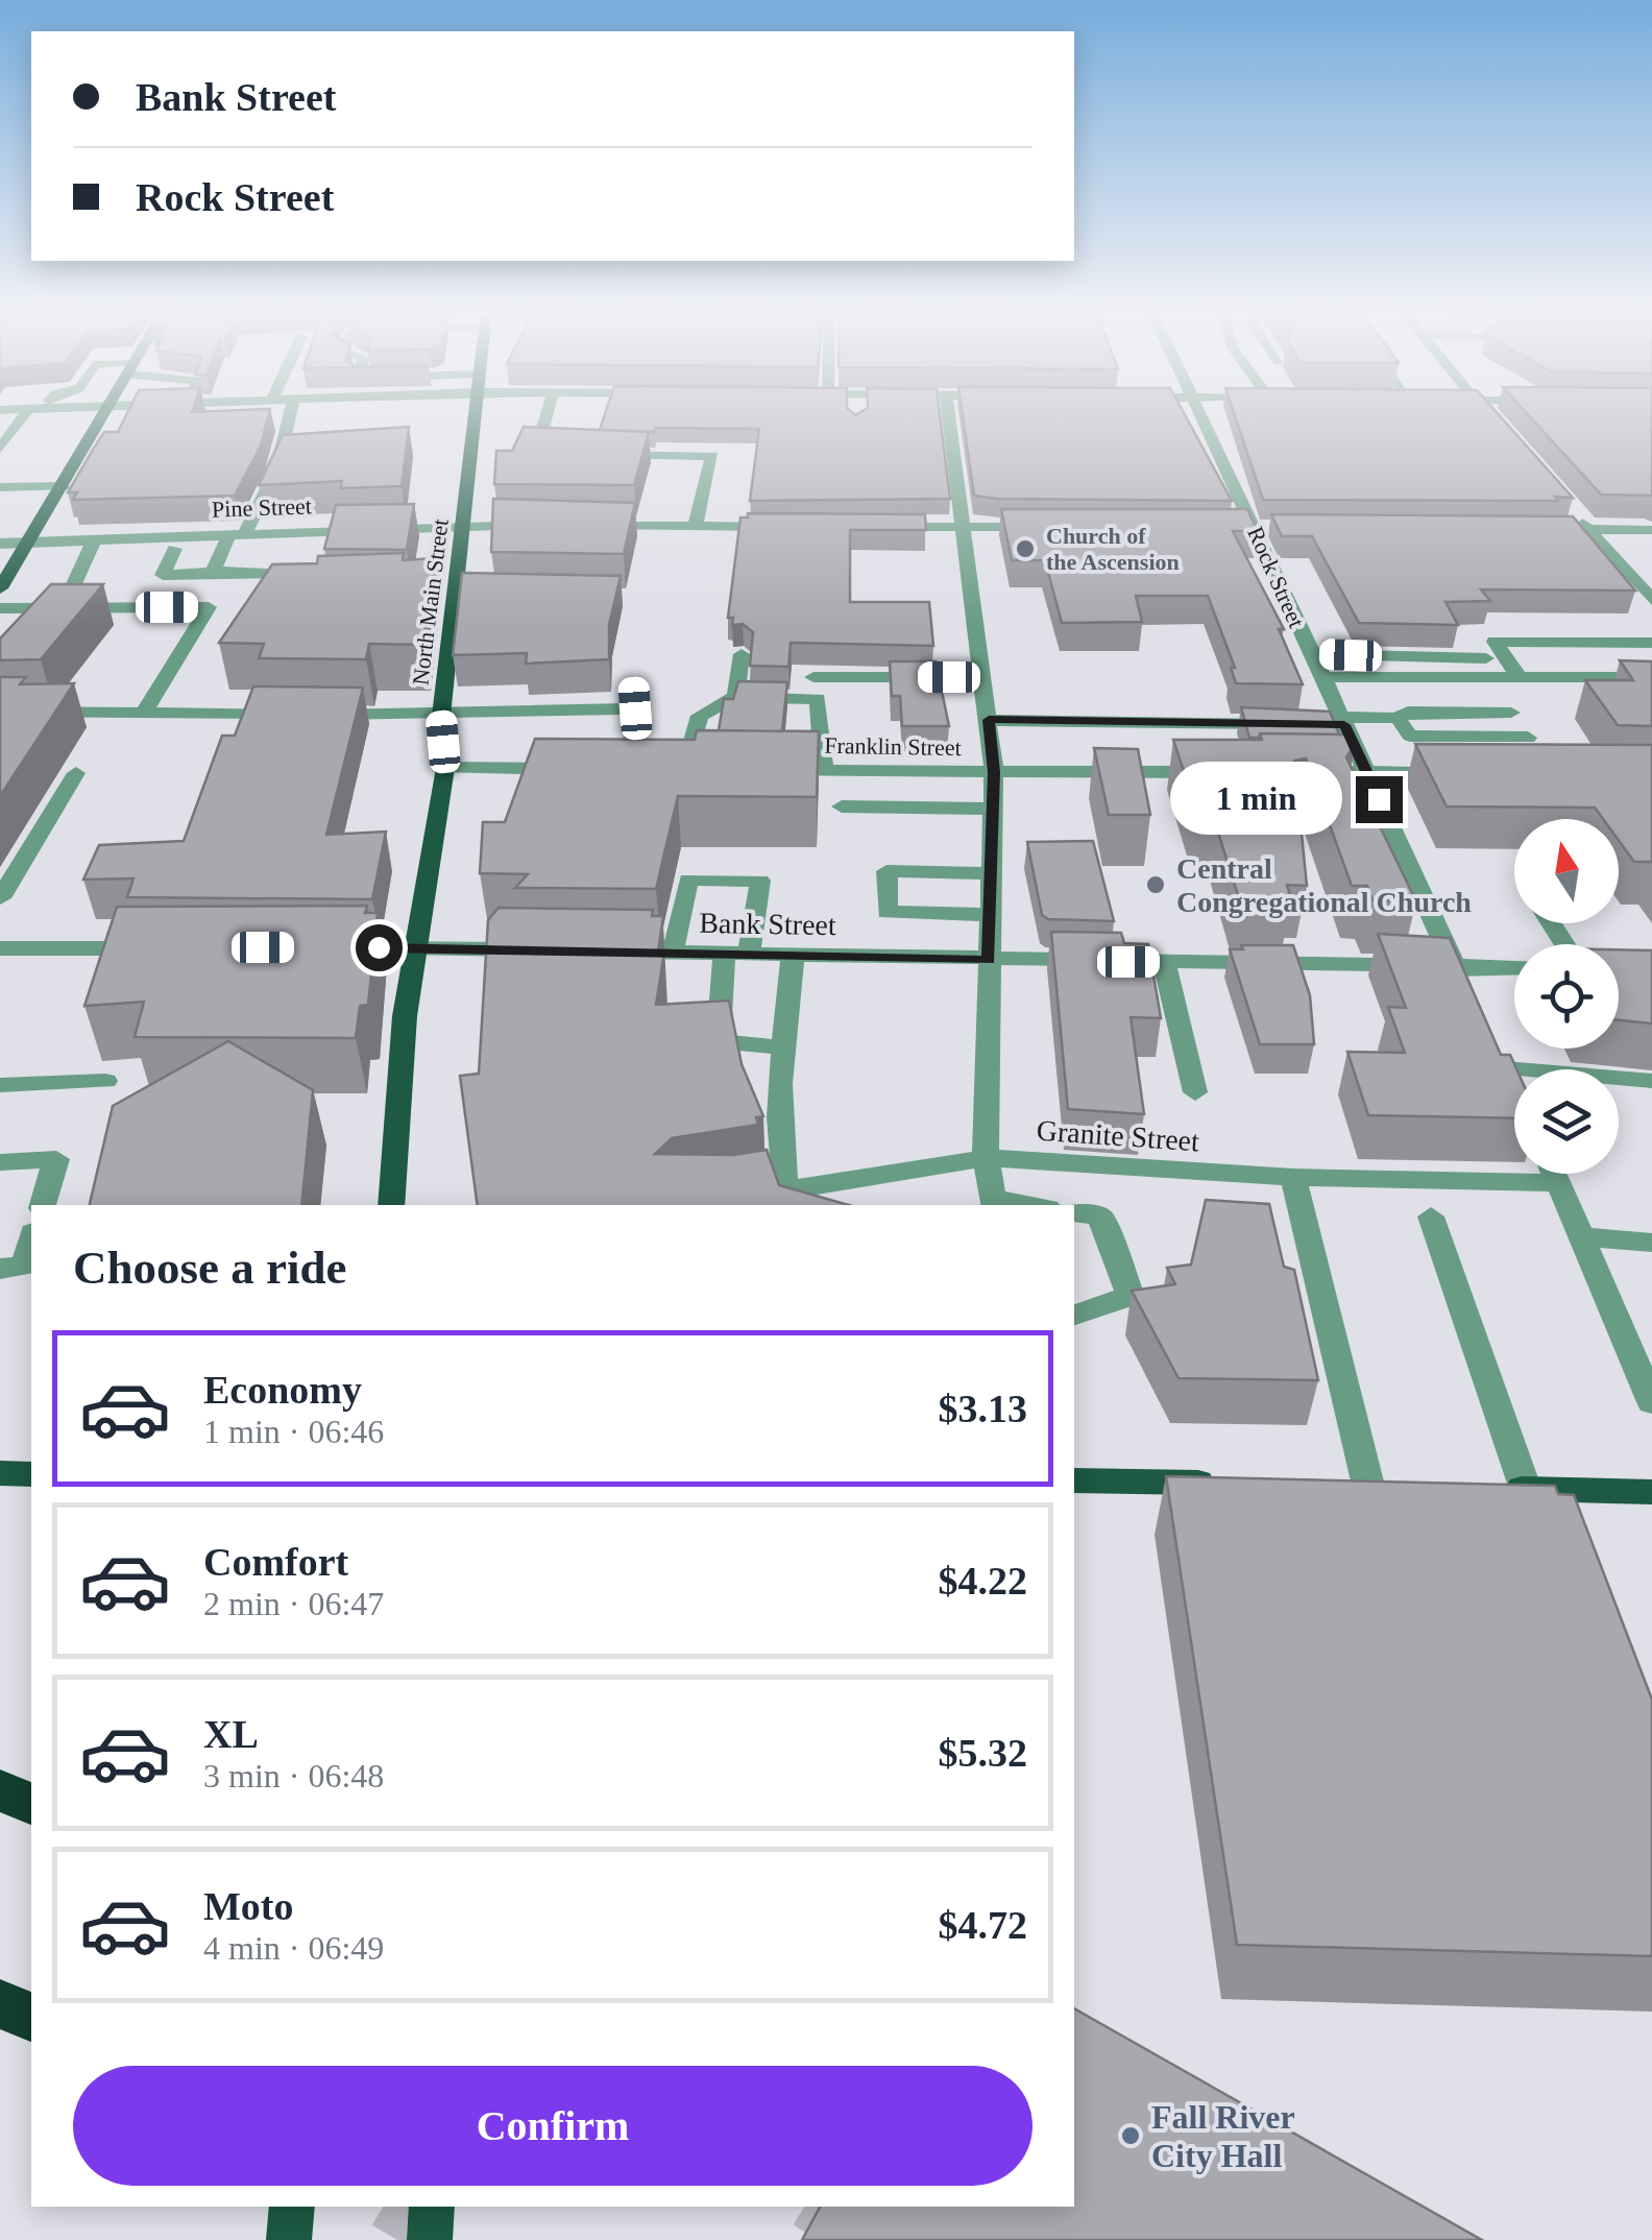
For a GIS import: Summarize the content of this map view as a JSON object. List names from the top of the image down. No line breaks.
{"streets":{"main road":["North Main Street"],"street":["Pine Street","Rock Street","Franklin Street","Bank Street","Granite Street"]},"crossings":[["Pine Street","North Main Street"],["Rock Street","Bank Street"]],"places":["Church of the Ascension","Central Congregational Church","Fall River City Hall"],"north":"top","page":{"banner":["Bank Street","Rock Street"],"bubble":"1 min","heading":"Choose a ride","list":[{"name":"Economy","note":"1 min · 06:46","value":"$3.13"},{"name":"Comfort","note":"2 min · 06:47","value":"$4.22"},{"name":"XL","note":"3 min · 06:48","value":"$5.32"},{"name":"Moto","note":"4 min · 06:49","value":"$4.72"}],"buttons":"Confirm"}}
